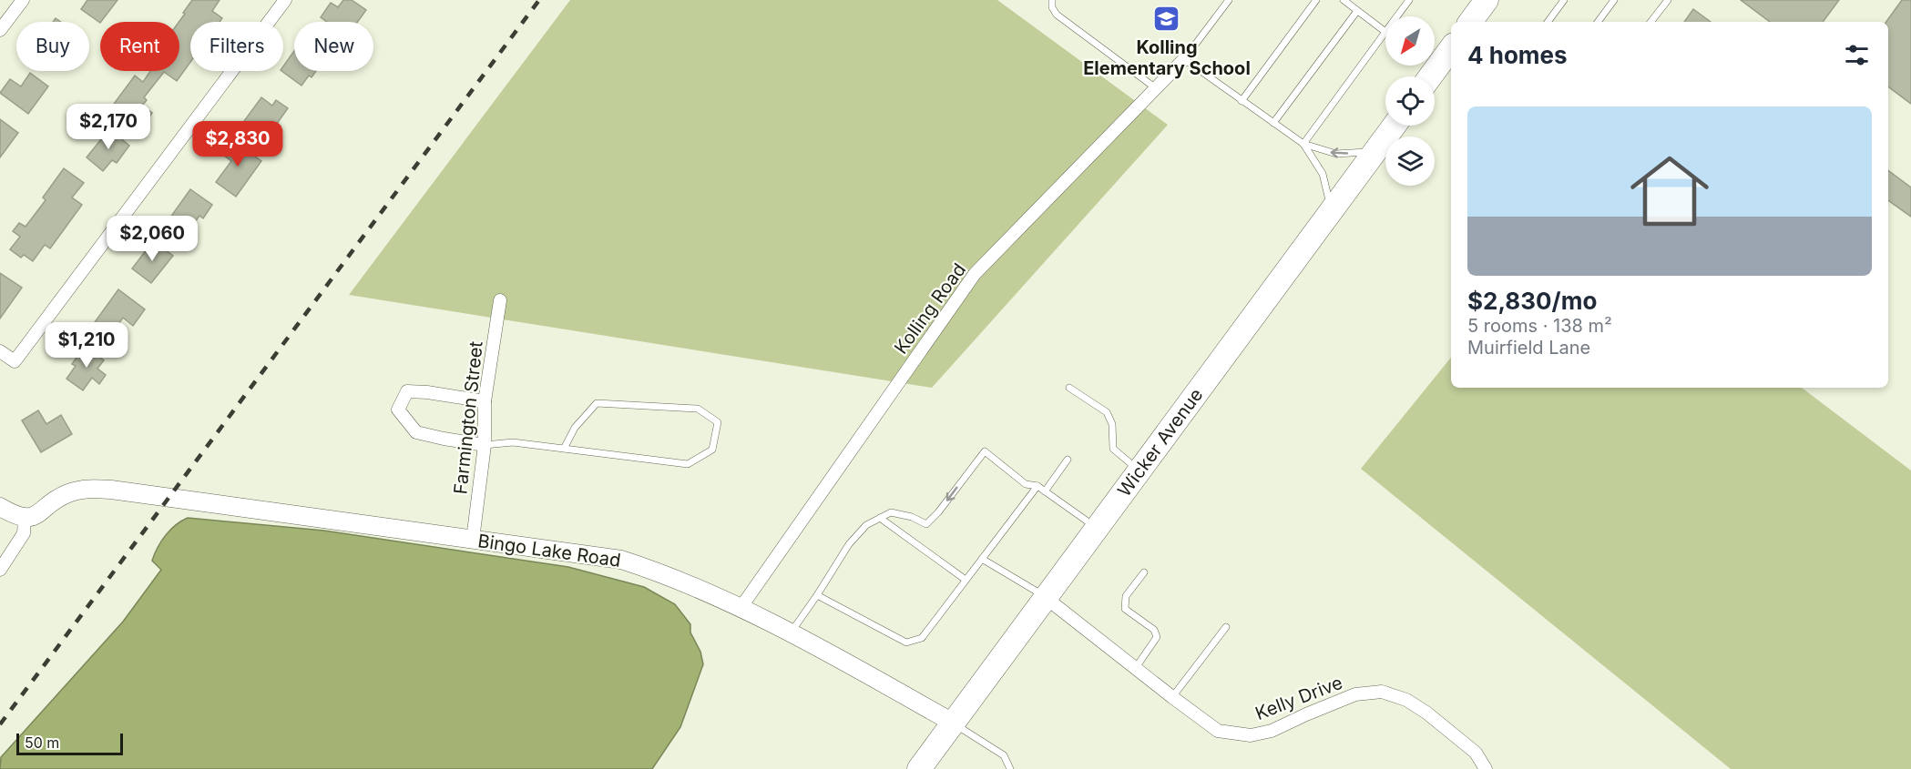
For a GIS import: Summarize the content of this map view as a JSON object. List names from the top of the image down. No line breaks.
{"streets":{"highway":["Wicker Avenue"],"street":["Kolling Road","Farmington Street","Bingo Lake Road","Kelly Drive"]},"crossings":[["Kolling Road","Bingo Lake Road"],["Farmington Street","Bingo Lake Road"],["Wicker Avenue","Bingo Lake Road"],["Wicker Avenue","Kelly Drive"]],"places":{"school or university":["Kolling Elementary School"]},"scale_bar":"50 m","north":"bottom left","page":{"chip":["Buy","Rent","Filters","New"],"heading":"4 homes","list":[{"name":"$2,830/mo","note":"5 rooms · 138 m² · Muirfield Lane"}],"price":["$2,170","$2,830","$2,060","$1,210"],"scale":"50 m"}}
